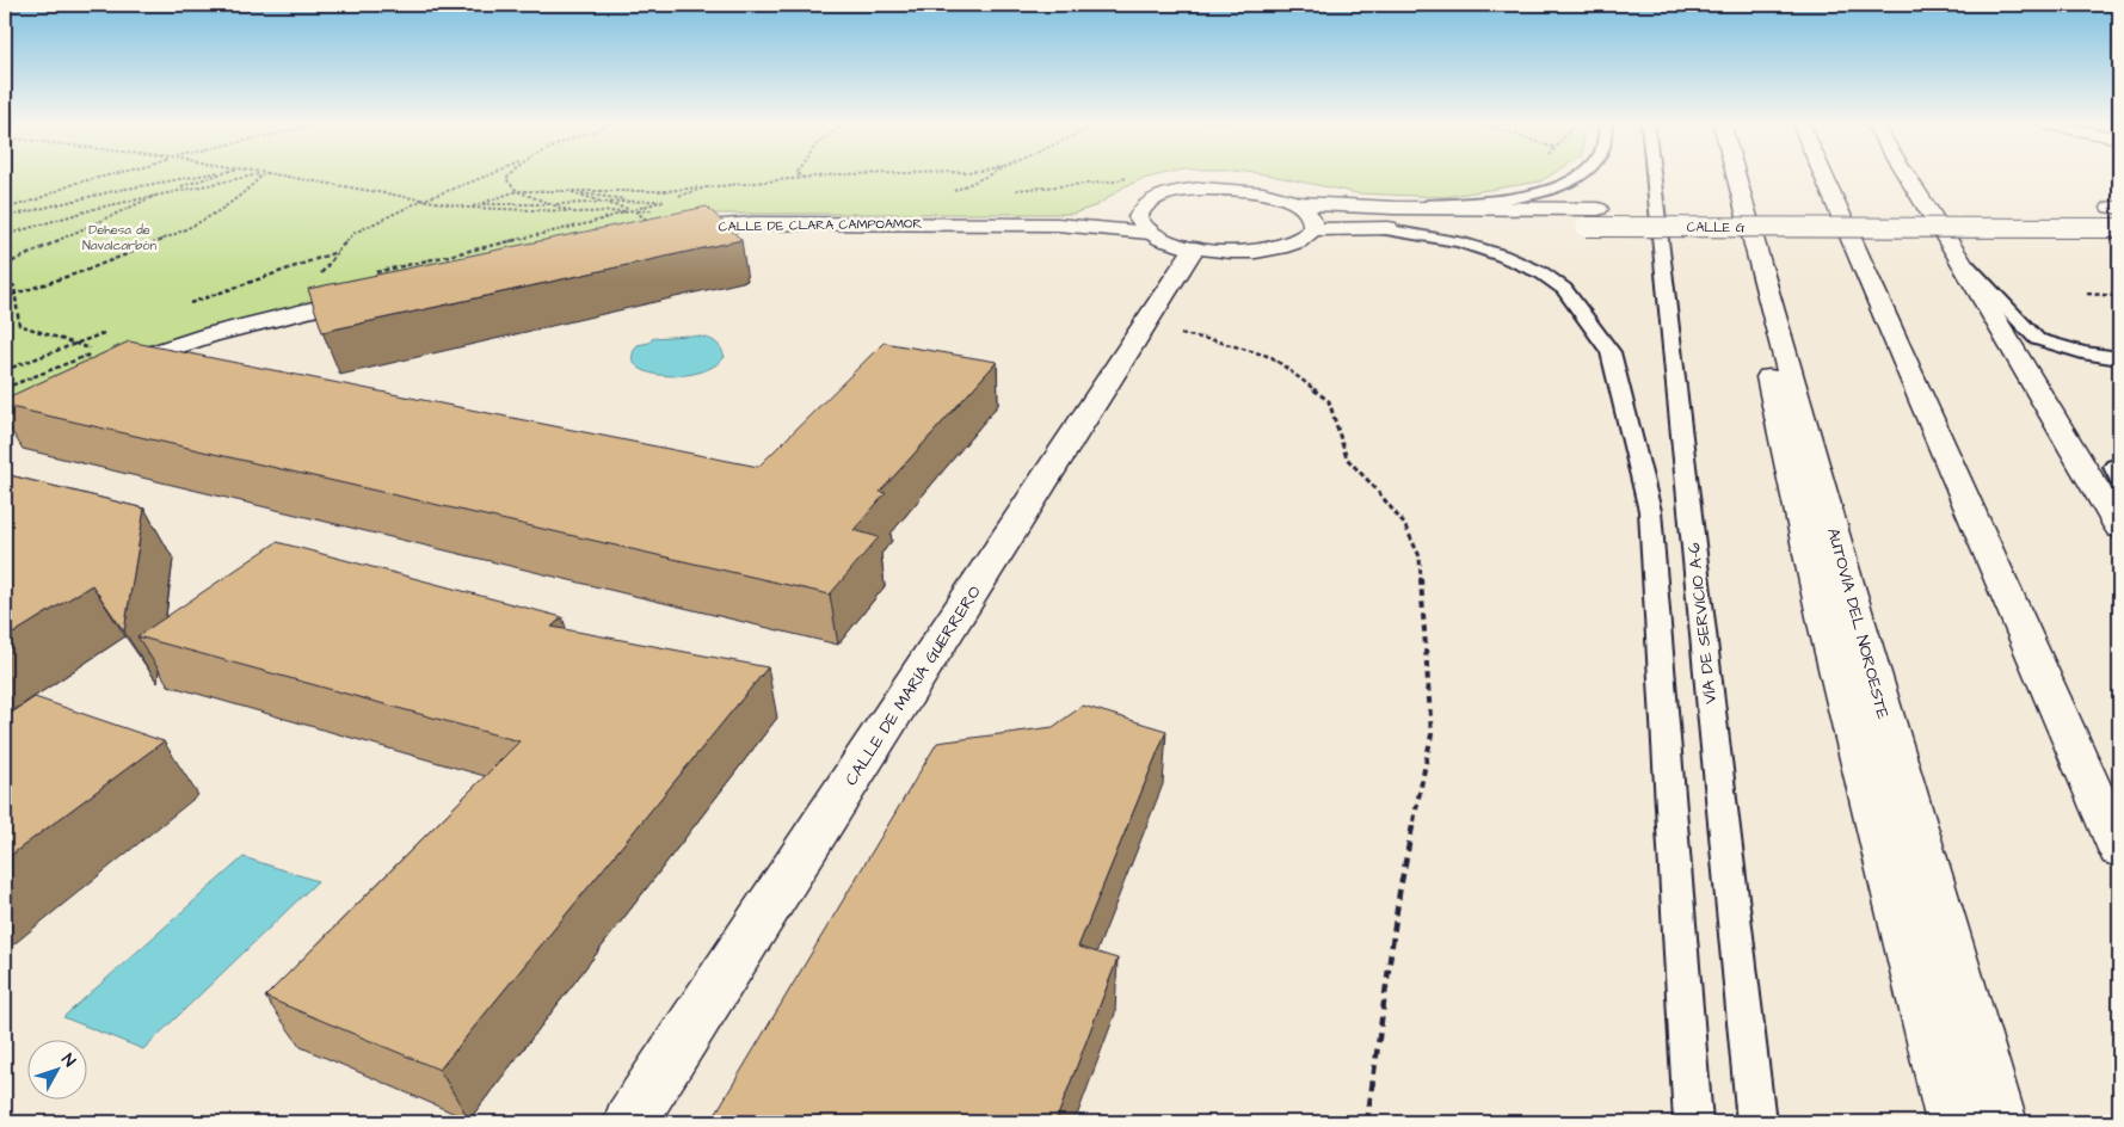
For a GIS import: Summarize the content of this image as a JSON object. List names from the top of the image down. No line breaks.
{"streets":{"main road":["CALLE DE CLARA CAMPOAMOR","CALLE G","AUTOVÍA DEL NOROESTE","CALLE DE MARÍA GUERRERO"],"lane":["VÍA DE SERVICIO A-6"]},"crossings":[["CALLE DE CLARA CAMPOAMOR","CALLE G"],["CALLE DE CLARA CAMPOAMOR","CALLE DE MARÍA GUERRERO"]],"parks":["Dehesa de Navalcarbón"],"north":"top right"}
